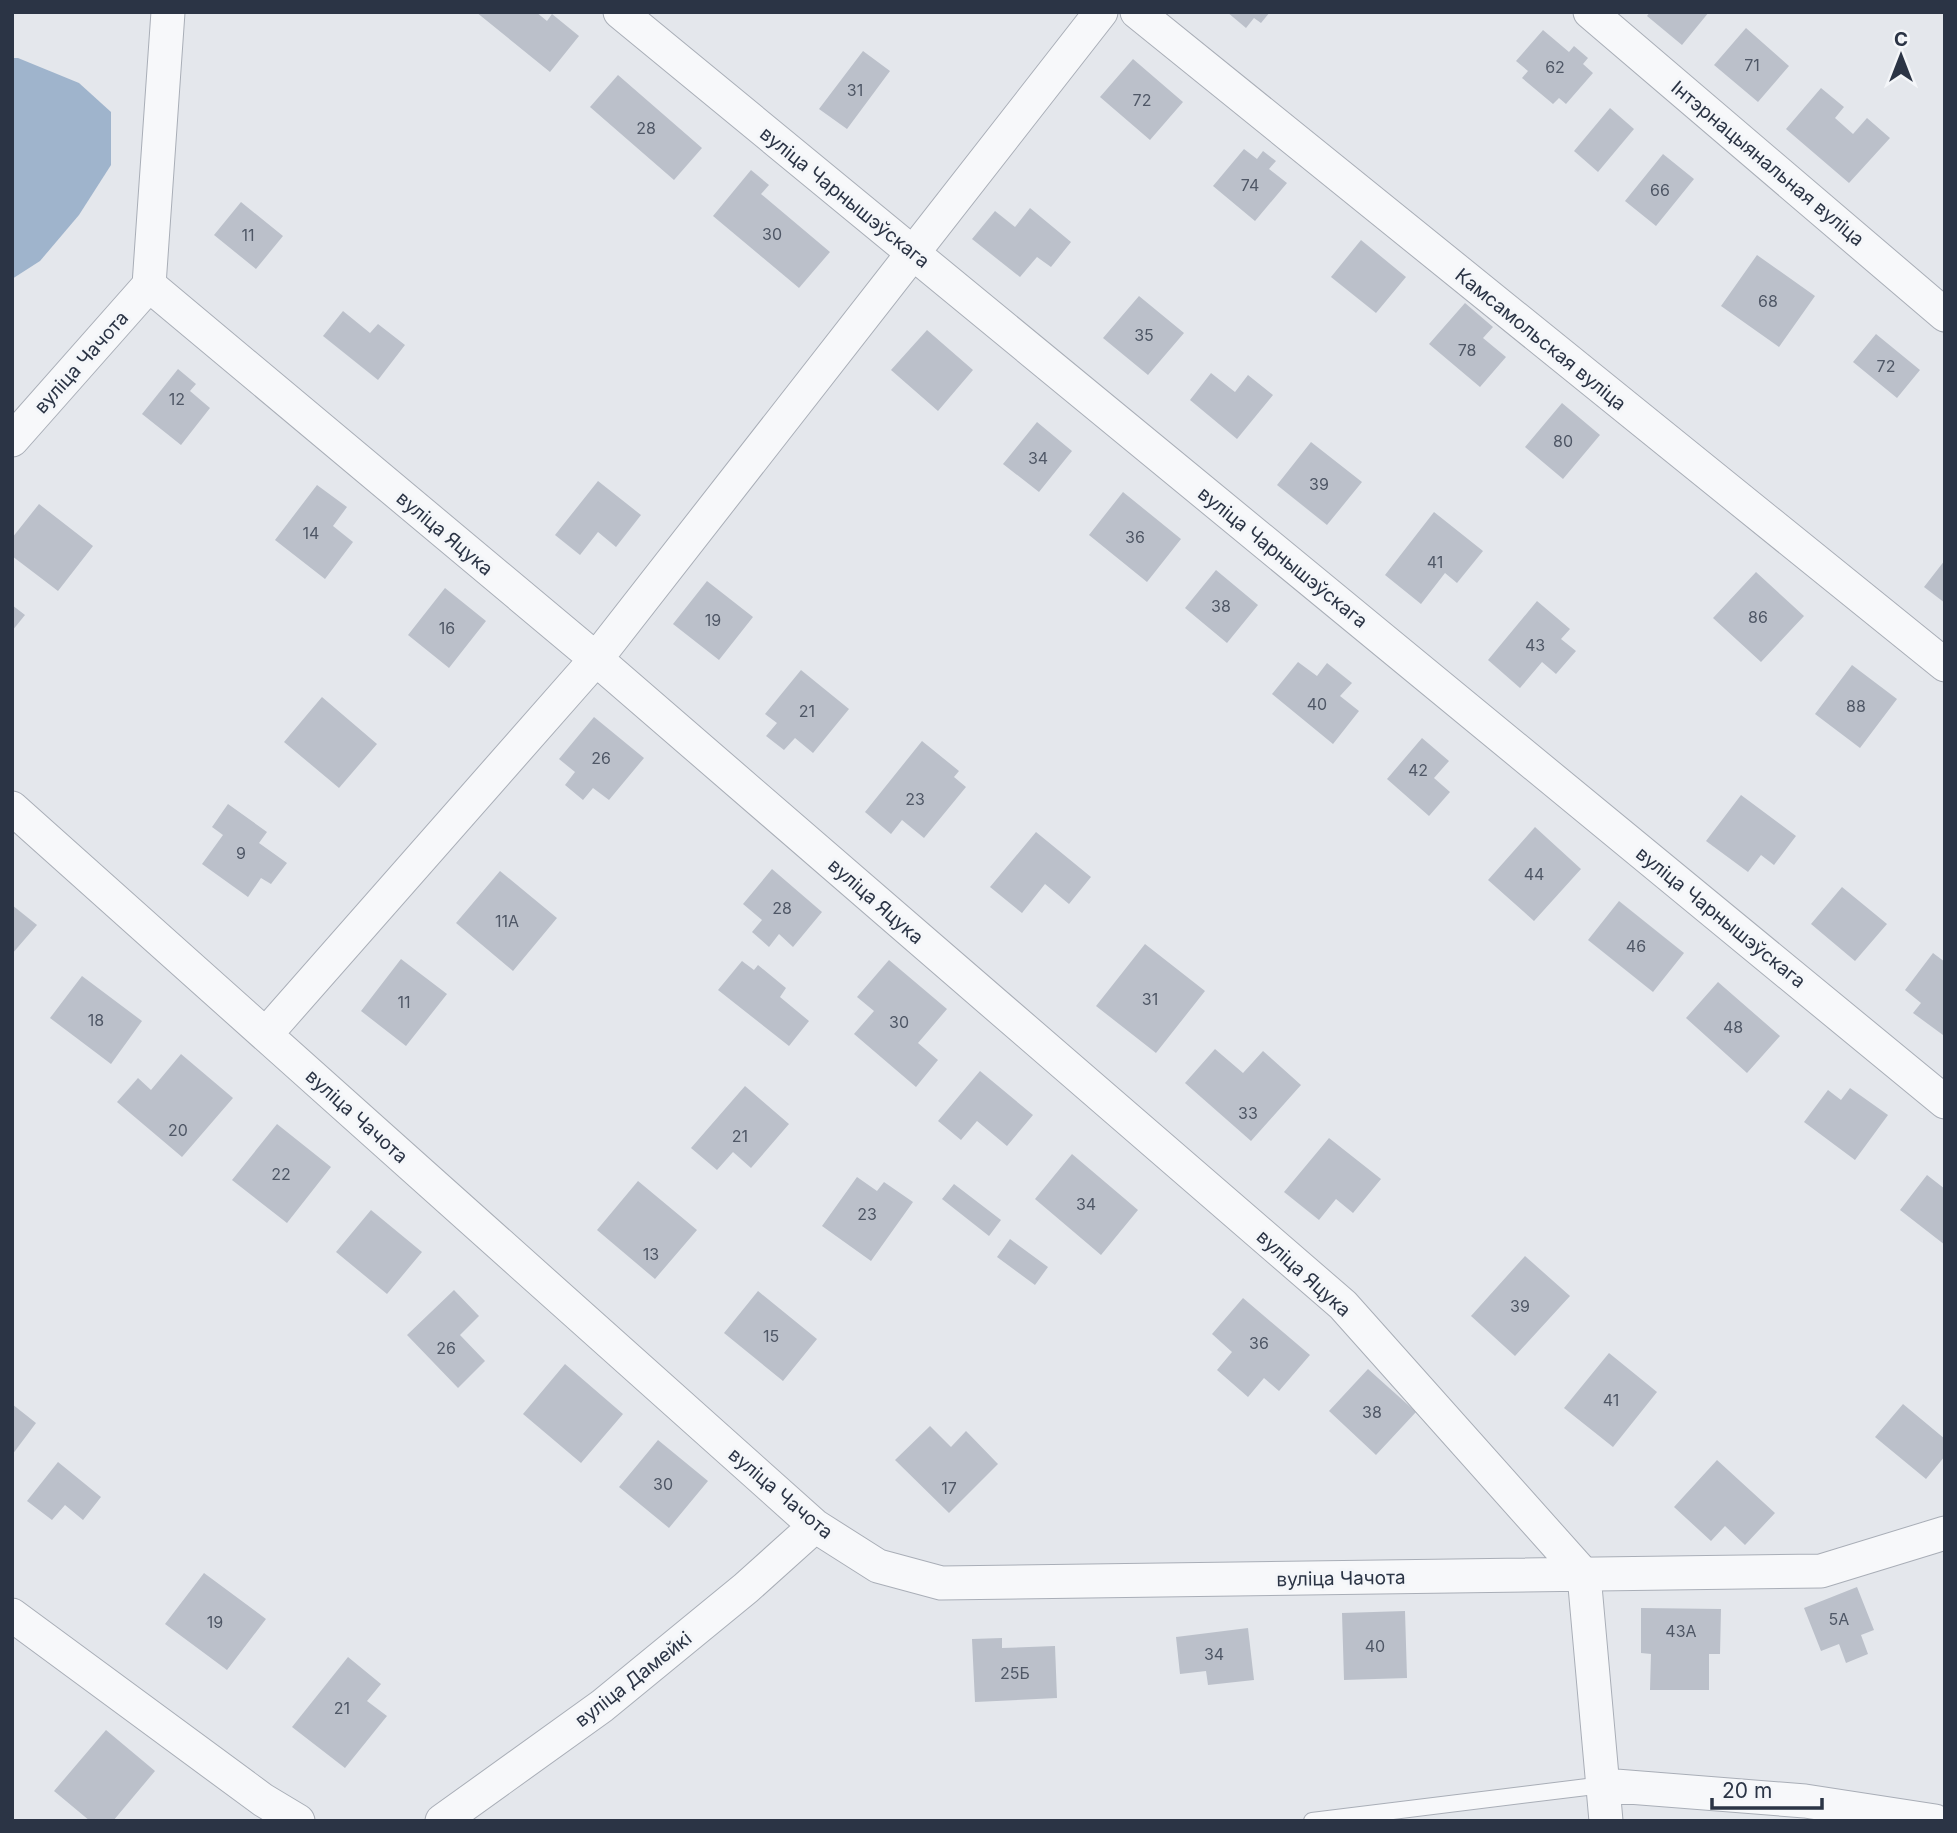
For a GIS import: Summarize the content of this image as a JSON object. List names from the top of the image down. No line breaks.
{"streets":{"street":["Інтэрнацыянальная вуліца","вуліца Чарнышэўскага","Камсамольская вуліца","вуліца Чачота","вуліца Яцука","вуліца Дамейкі"]},"crossings":[["вуліца Чачота","вуліца Яцука"],["вуліца Чачота","вуліца Дамейкі"]],"house_numbers":["71","62","31","72","28","74","66","30","11","68","35","78","72","12","80","34","39","14","36","41","38","86","19","16","43","40","88","21","26","42","23","9","44","28","11А","46","31","11","18","30","48","33","20","21","22","34","23","13","39","15","36","26","41","38","30","17","5А","19","43А","40","34","25Б","21"],"scale_bar":"20 m","north":"top"}
